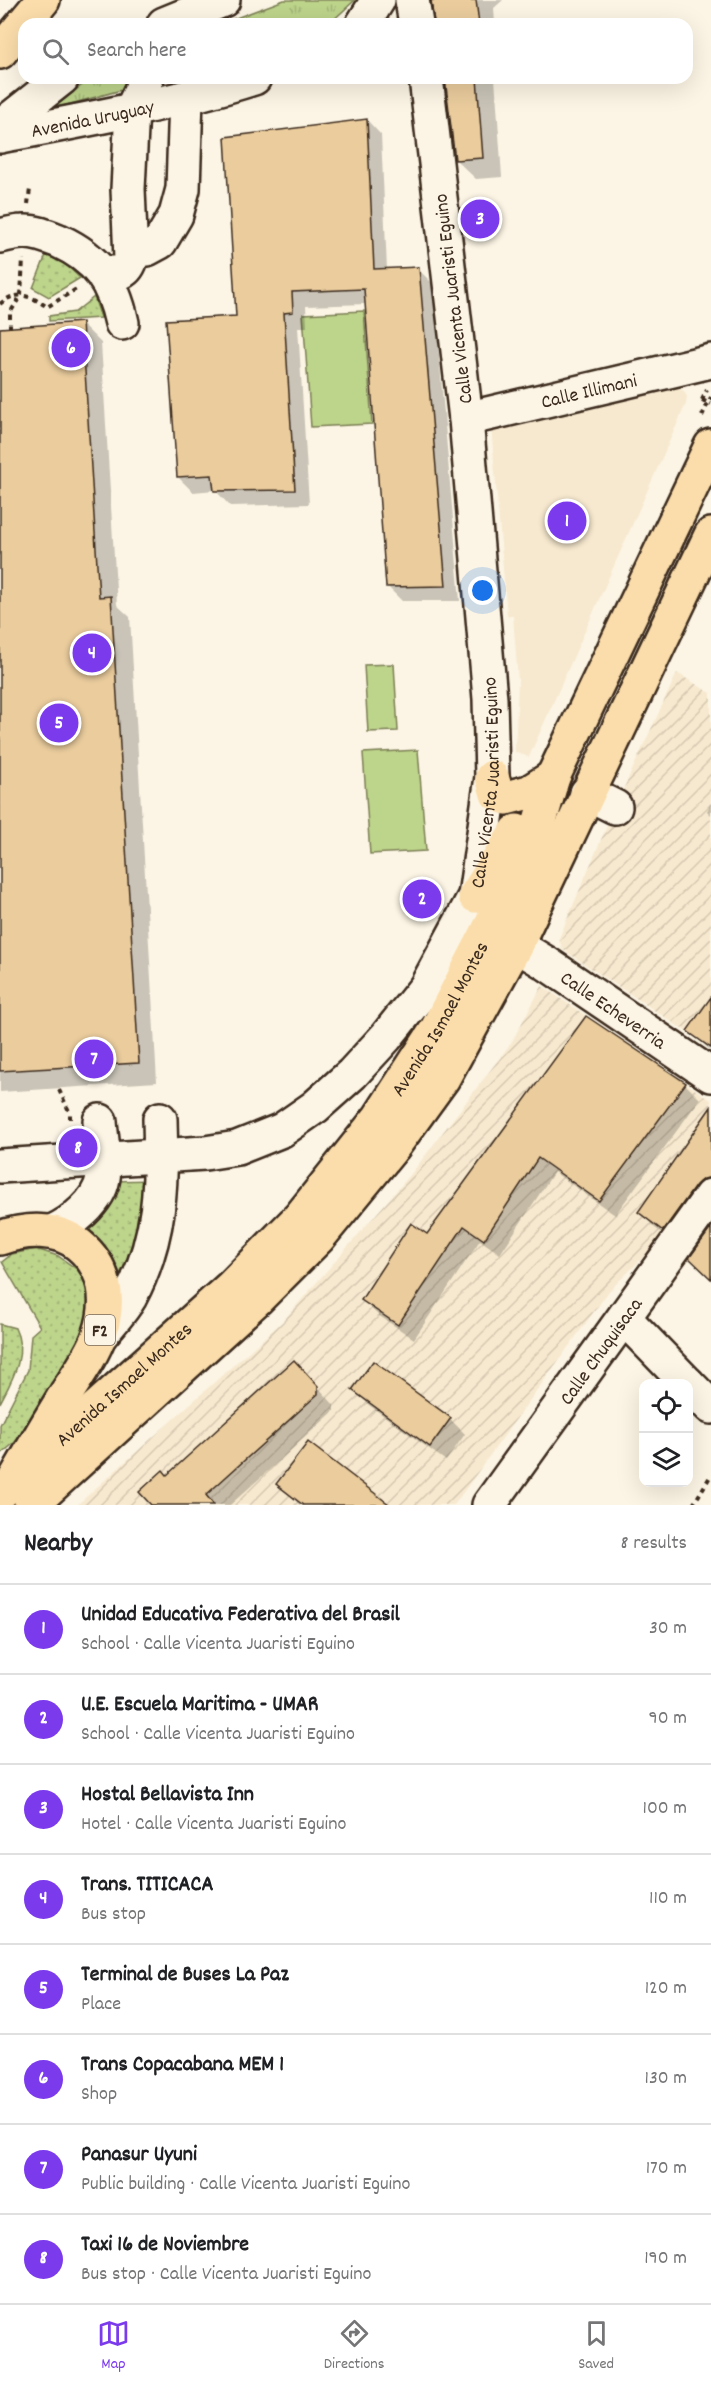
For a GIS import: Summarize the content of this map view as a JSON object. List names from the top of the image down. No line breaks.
{"streets":{"main road":["Avenida Ismael Montes","F2"],"street":["Avenida Uruguay","Calle Vicenta Juaristi Eguino","Calle Illimani","Calle Echeverria","Calle Chuquisaca"]},"crossings":[["Calle Vicenta Juaristi Eguino","Calle Illimani"],["Calle Echeverria","Avenida Ismael Montes"],["Avenida Ismael Montes","F2"]],"page":{"search":"Search here","pins":["3","6","1","4","5","2","7","8"],"heading":["Nearby","8 results"],"list":[{"mark":"1","name":"Unidad Educativa Federativa del Brasil","note":"School · Calle Vicenta Juaristi Eguino","value":"30 m"},{"mark":"2","name":"U.E. Escuela Maritima - UMAR","note":"School · Calle Vicenta Juaristi Eguino","value":"90 m"},{"mark":"3","name":"Hostal Bellavista Inn","note":"Hotel · Calle Vicenta Juaristi Eguino","value":"100 m"},{"mark":"4","name":"Trans. TITICACA","note":"Bus stop","value":"110 m"},{"mark":"5","name":"Terminal de Buses La Paz","note":"Place","value":"120 m"},{"mark":"6","name":"Trans Copacabana MEM 1","note":"Shop","value":"130 m"},{"mark":"7","name":"Panasur Uyuni","note":"Public building · Calle Vicenta Juaristi Eguino","value":"170 m"},{"mark":"8","name":"Taxi 16 de Noviembre","note":"Bus stop · Calle Vicenta Juaristi Eguino","value":"190 m"}],"nav":["Map","Directions","Saved"]}}
